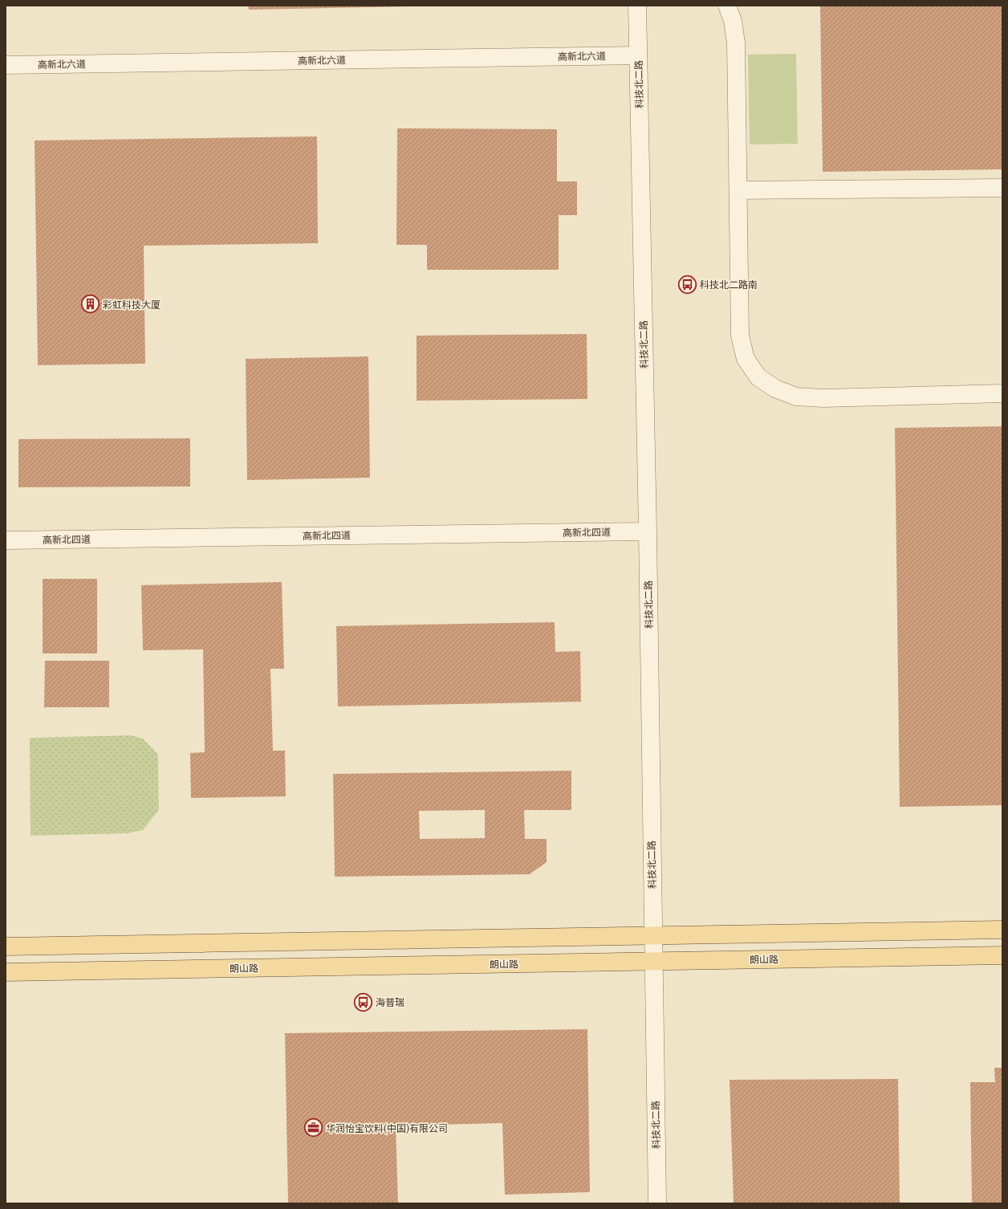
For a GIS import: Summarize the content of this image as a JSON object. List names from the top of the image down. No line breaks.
{"streets":{"main road":["朗山路"],"street":["高新北六道","科技北二路","高新北四道"]},"crossings":[["高新北六道","科技北二路"],["科技北二路","高新北四道"],["科技北二路","朗山路"]],"places":{"bus stop":["科技北二路南","海普瑞"],"building":["彩虹科技大厦"],"office":["华润怡宝饮料(中国)有限公司"]}}
